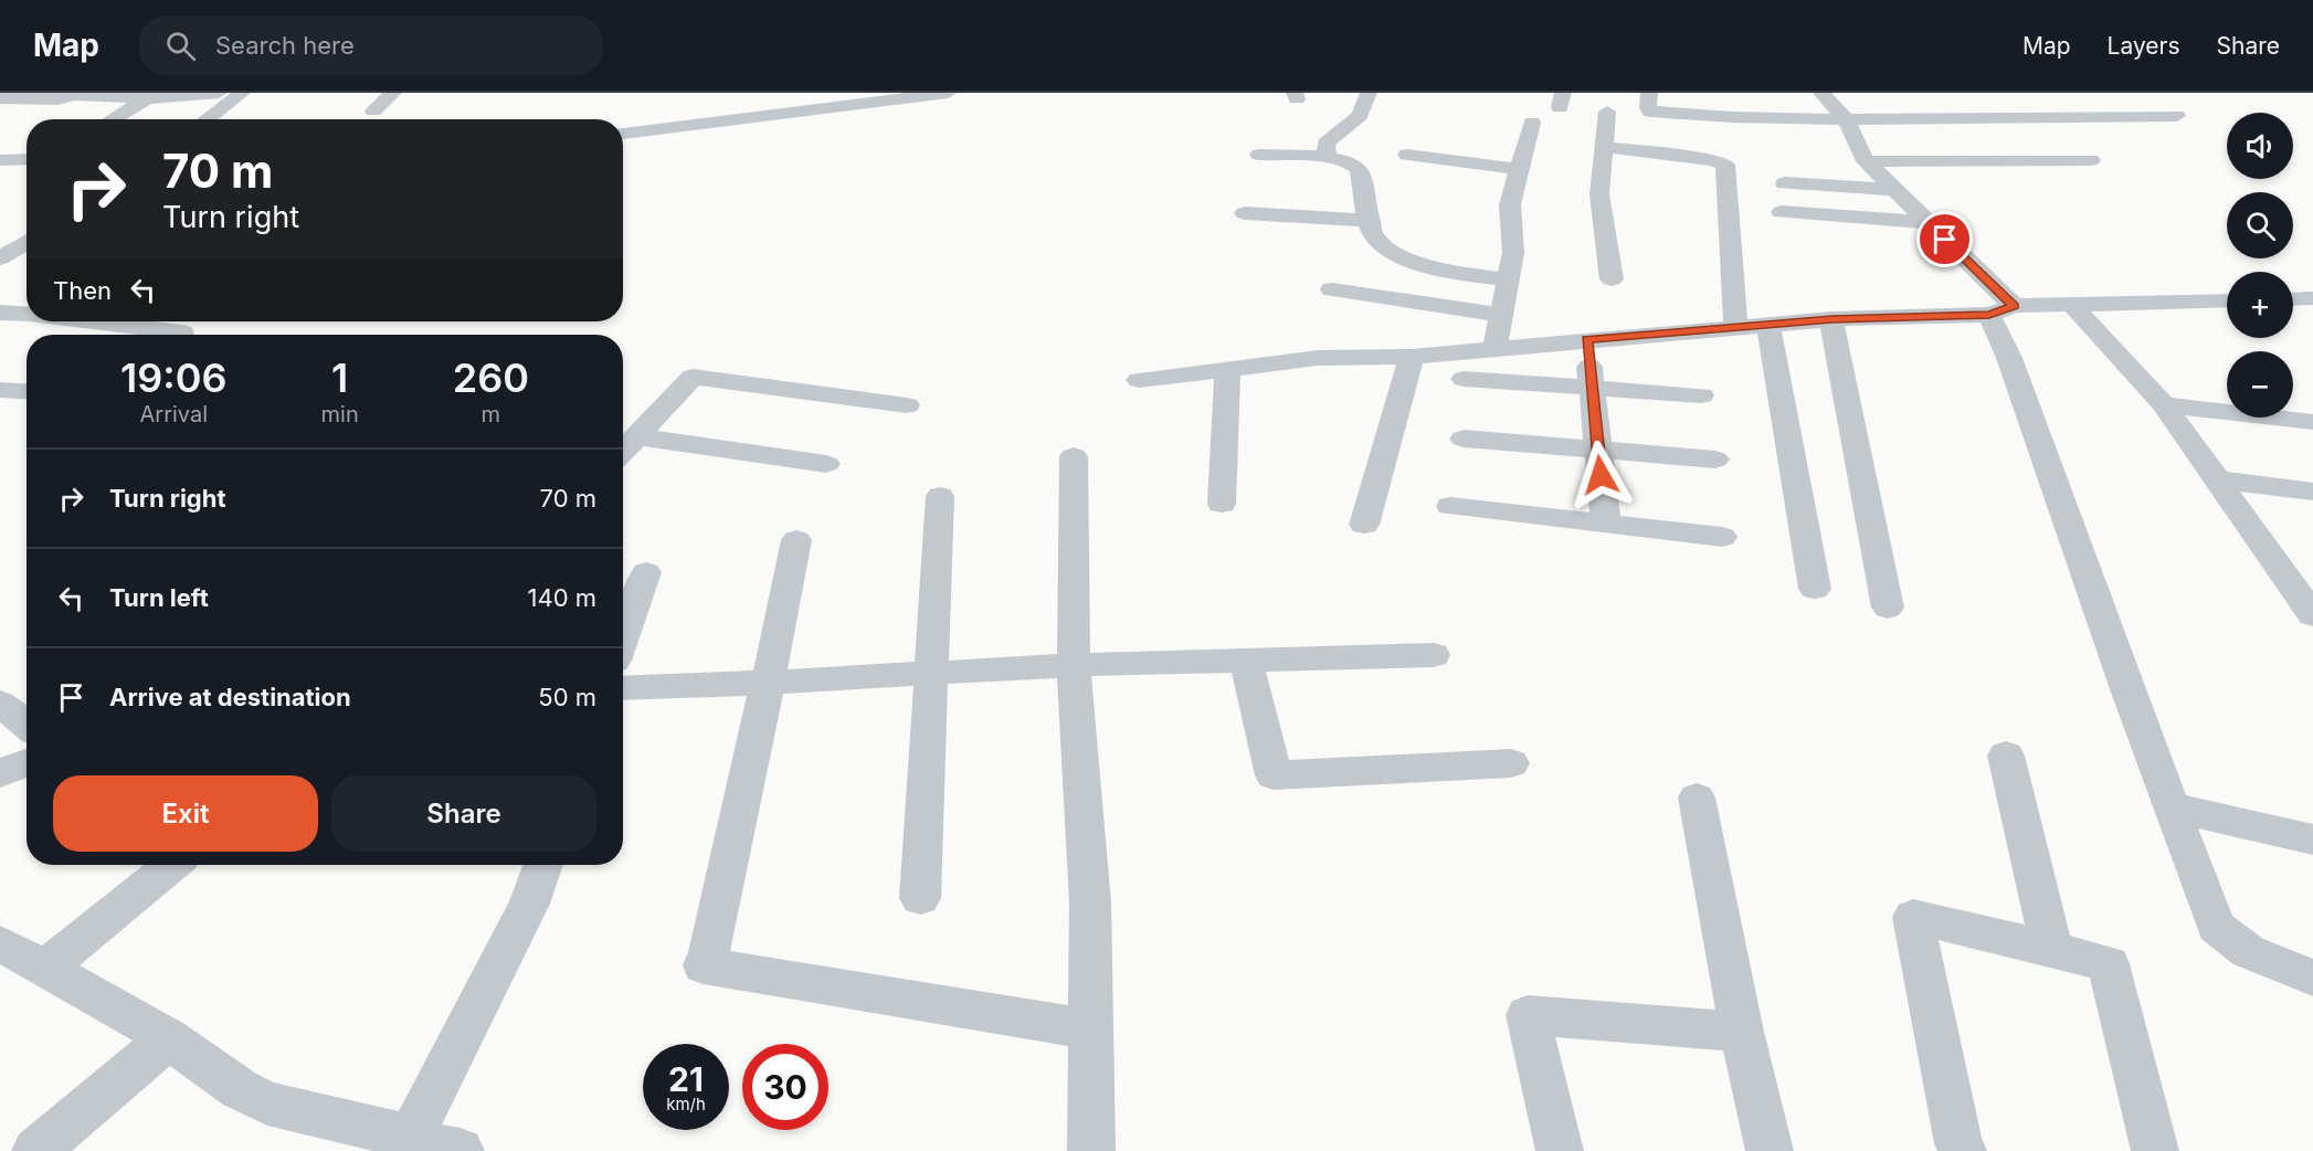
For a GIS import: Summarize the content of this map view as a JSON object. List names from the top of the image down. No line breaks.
{"page":{"header":"Map","search":"Search here","nav":["Map","Layers","Share"],"map_buttons":["+","−"],"turn":["70 m","Turn right"],"then":"Then","eta":["19:06","Arrival","1","min","260","m"],"list":[{"name":"Turn right","value":"70 m"},{"name":"Turn left","value":"140 m"},{"name":"Arrive at destination","value":"50 m"}],"buttons":["Exit","Share"],"speed":"21 km/h","limit":"30"}}
